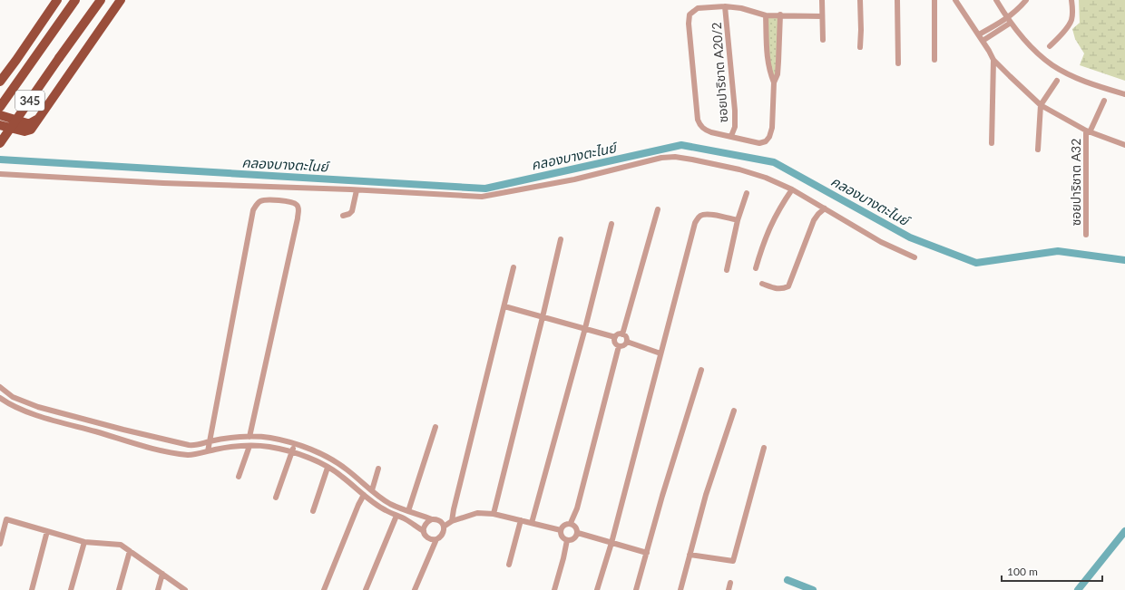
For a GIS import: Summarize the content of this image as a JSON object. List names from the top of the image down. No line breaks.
{"streets":{"main road":["345"],"street":["ซอยปาริชาต A20/2","ซอยปาริชาต A32"]},"water":["คลองบางตะไนย์"],"scale_bar":"100 m"}
